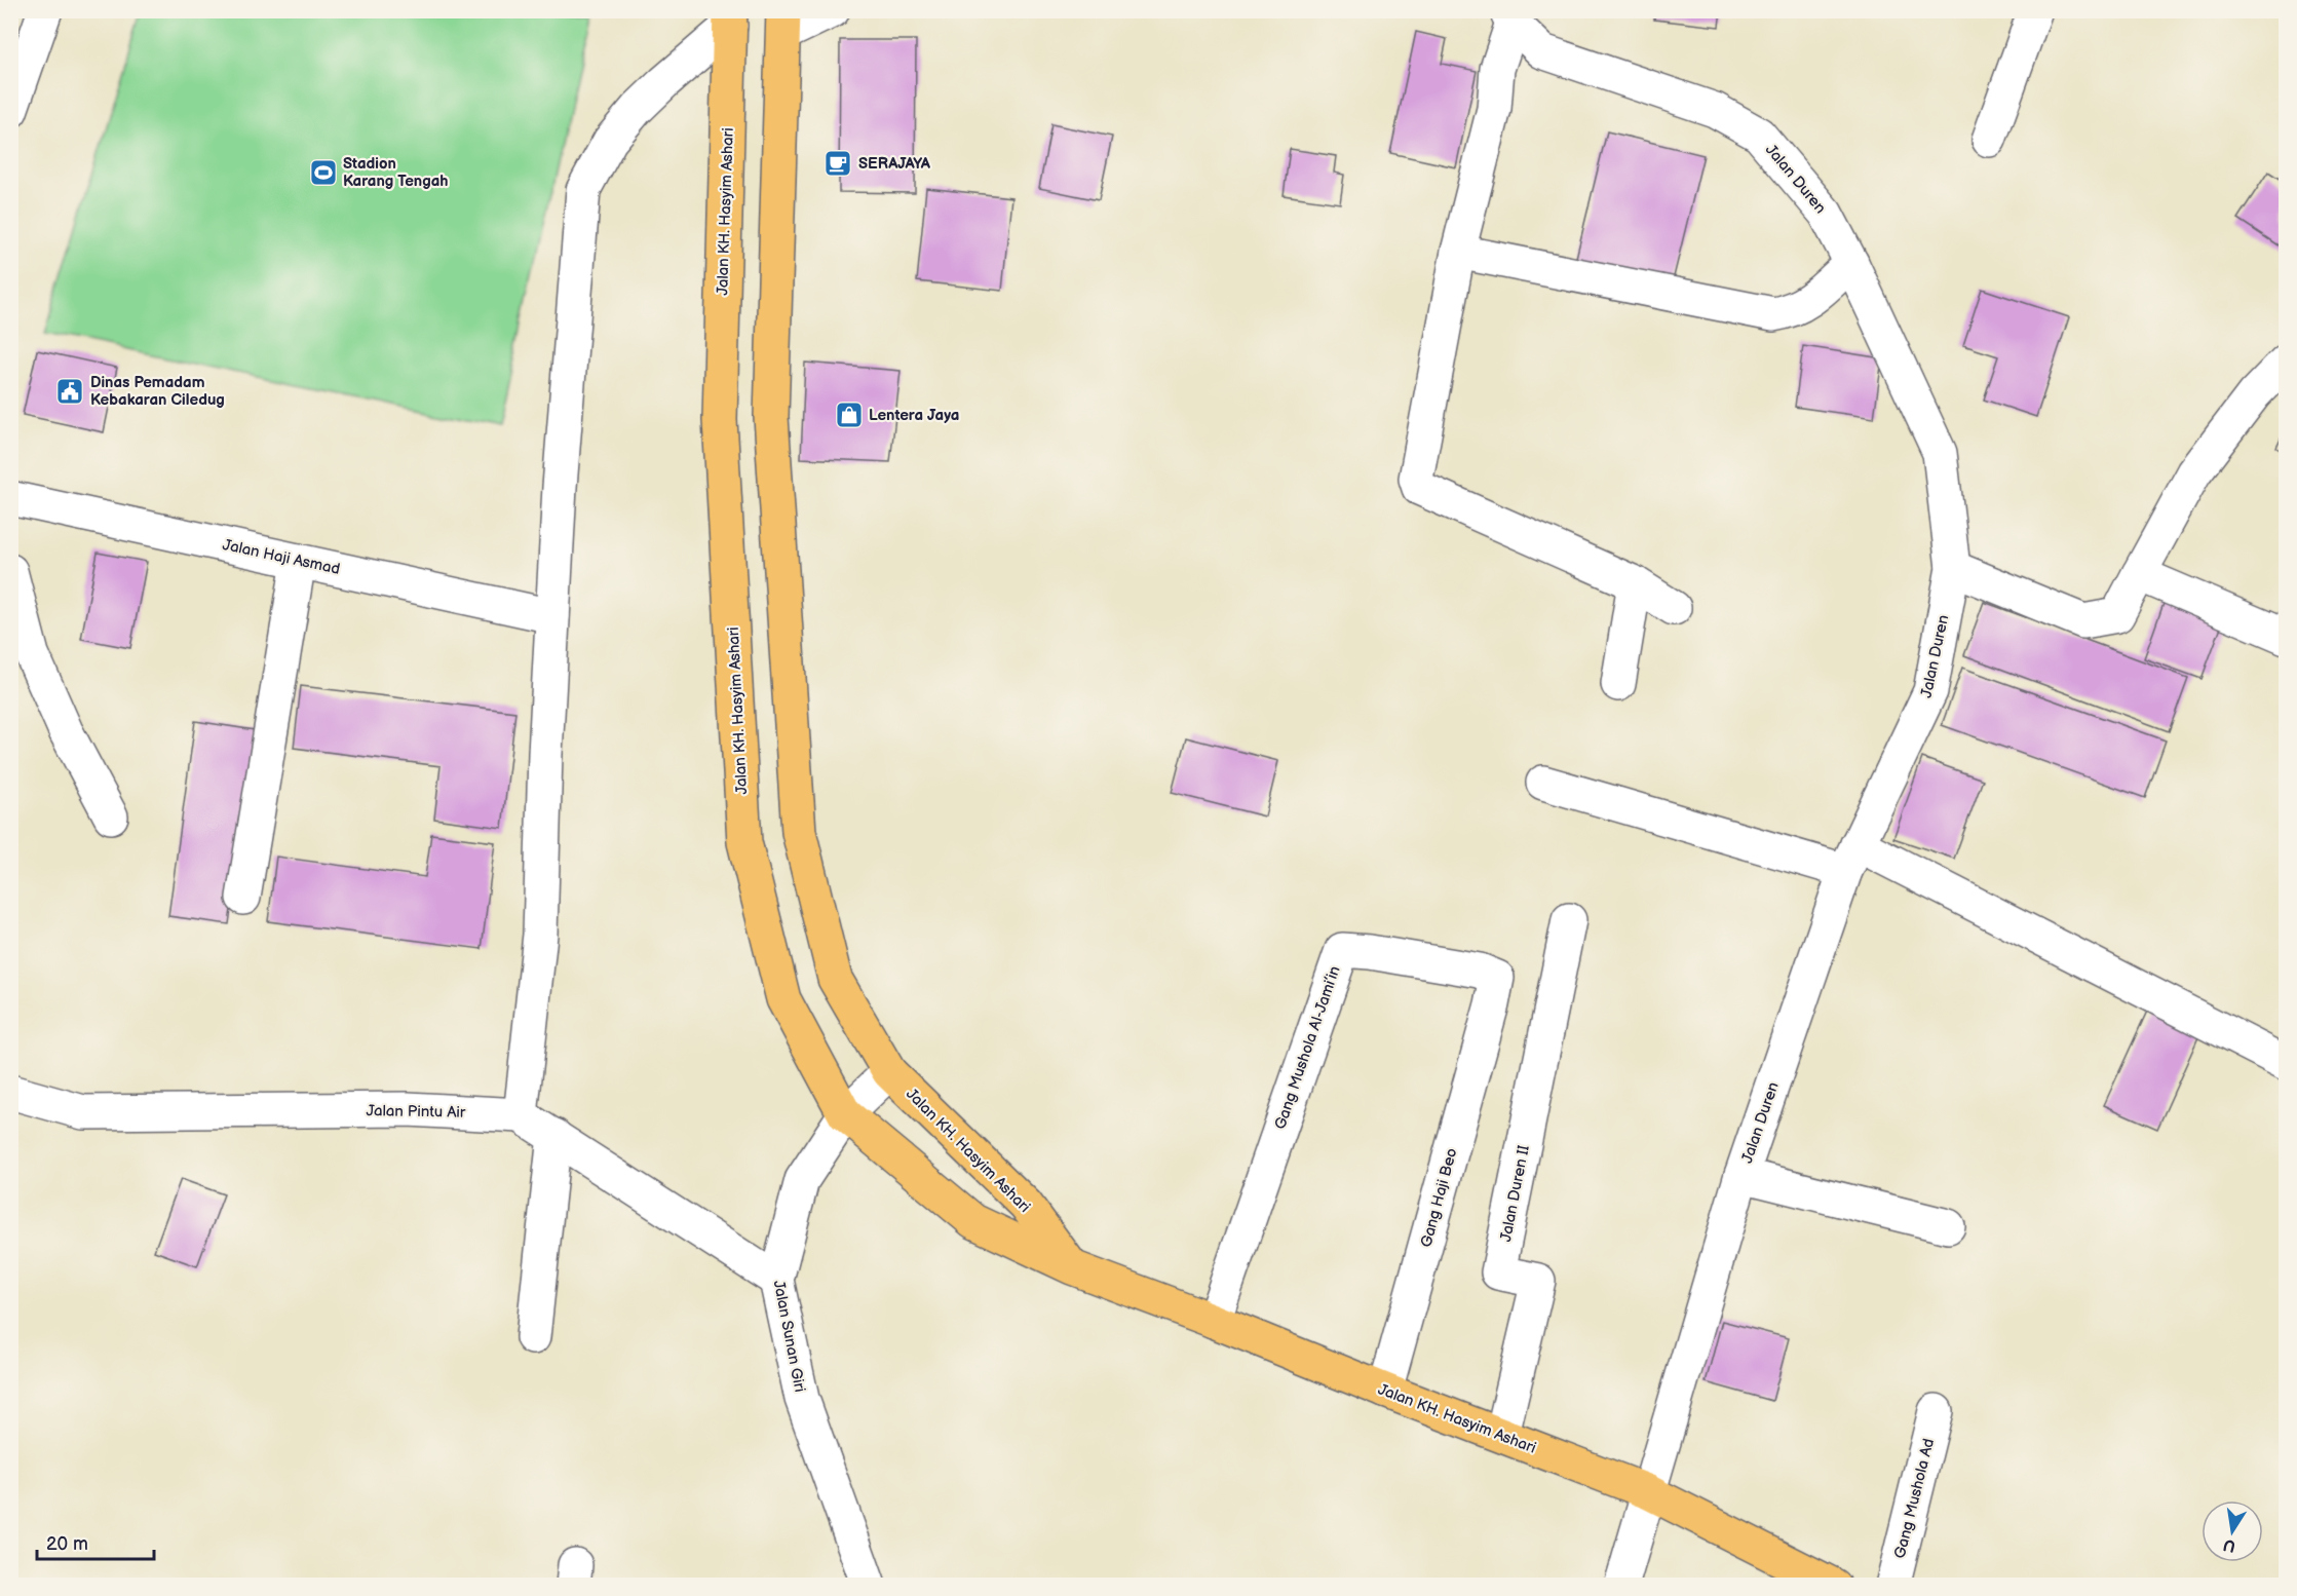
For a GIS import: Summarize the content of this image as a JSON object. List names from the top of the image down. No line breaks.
{"streets":{"main road":["Jalan KH. Hasyim Ashari"],"street":["Jalan Duren","Jalan Haji Asmad","Gang Mushola Al-Jami’in","Jalan Pintu Air","Jalan Duren II","Gang Haji Beo","Jalan Sunan Giri","Gang Mushola Ad"]},"crossings":[["Jalan Duren","Jalan KH. Hasyim Ashari"],["Jalan KH. Hasyim Ashari","Gang Mushola Al-Jami’in"],["Jalan KH. Hasyim Ashari","Jalan Duren II"],["Jalan KH. Hasyim Ashari","Gang Haji Beo"],["Jalan KH. Hasyim Ashari","Jalan Sunan Giri"],["Gang Mushola Al-Jami’in","Gang Haji Beo"],["Jalan Pintu Air","Jalan Sunan Giri"]],"places":{"cafe":["SERAJAYA"],"sports":["Stadion Karang Tengah"],"public building":["Dinas Pemadam Kebakaran Ciledug"],"shop":["Lentera Jaya"]},"scale_bar":"20 m","north":"bottom"}
